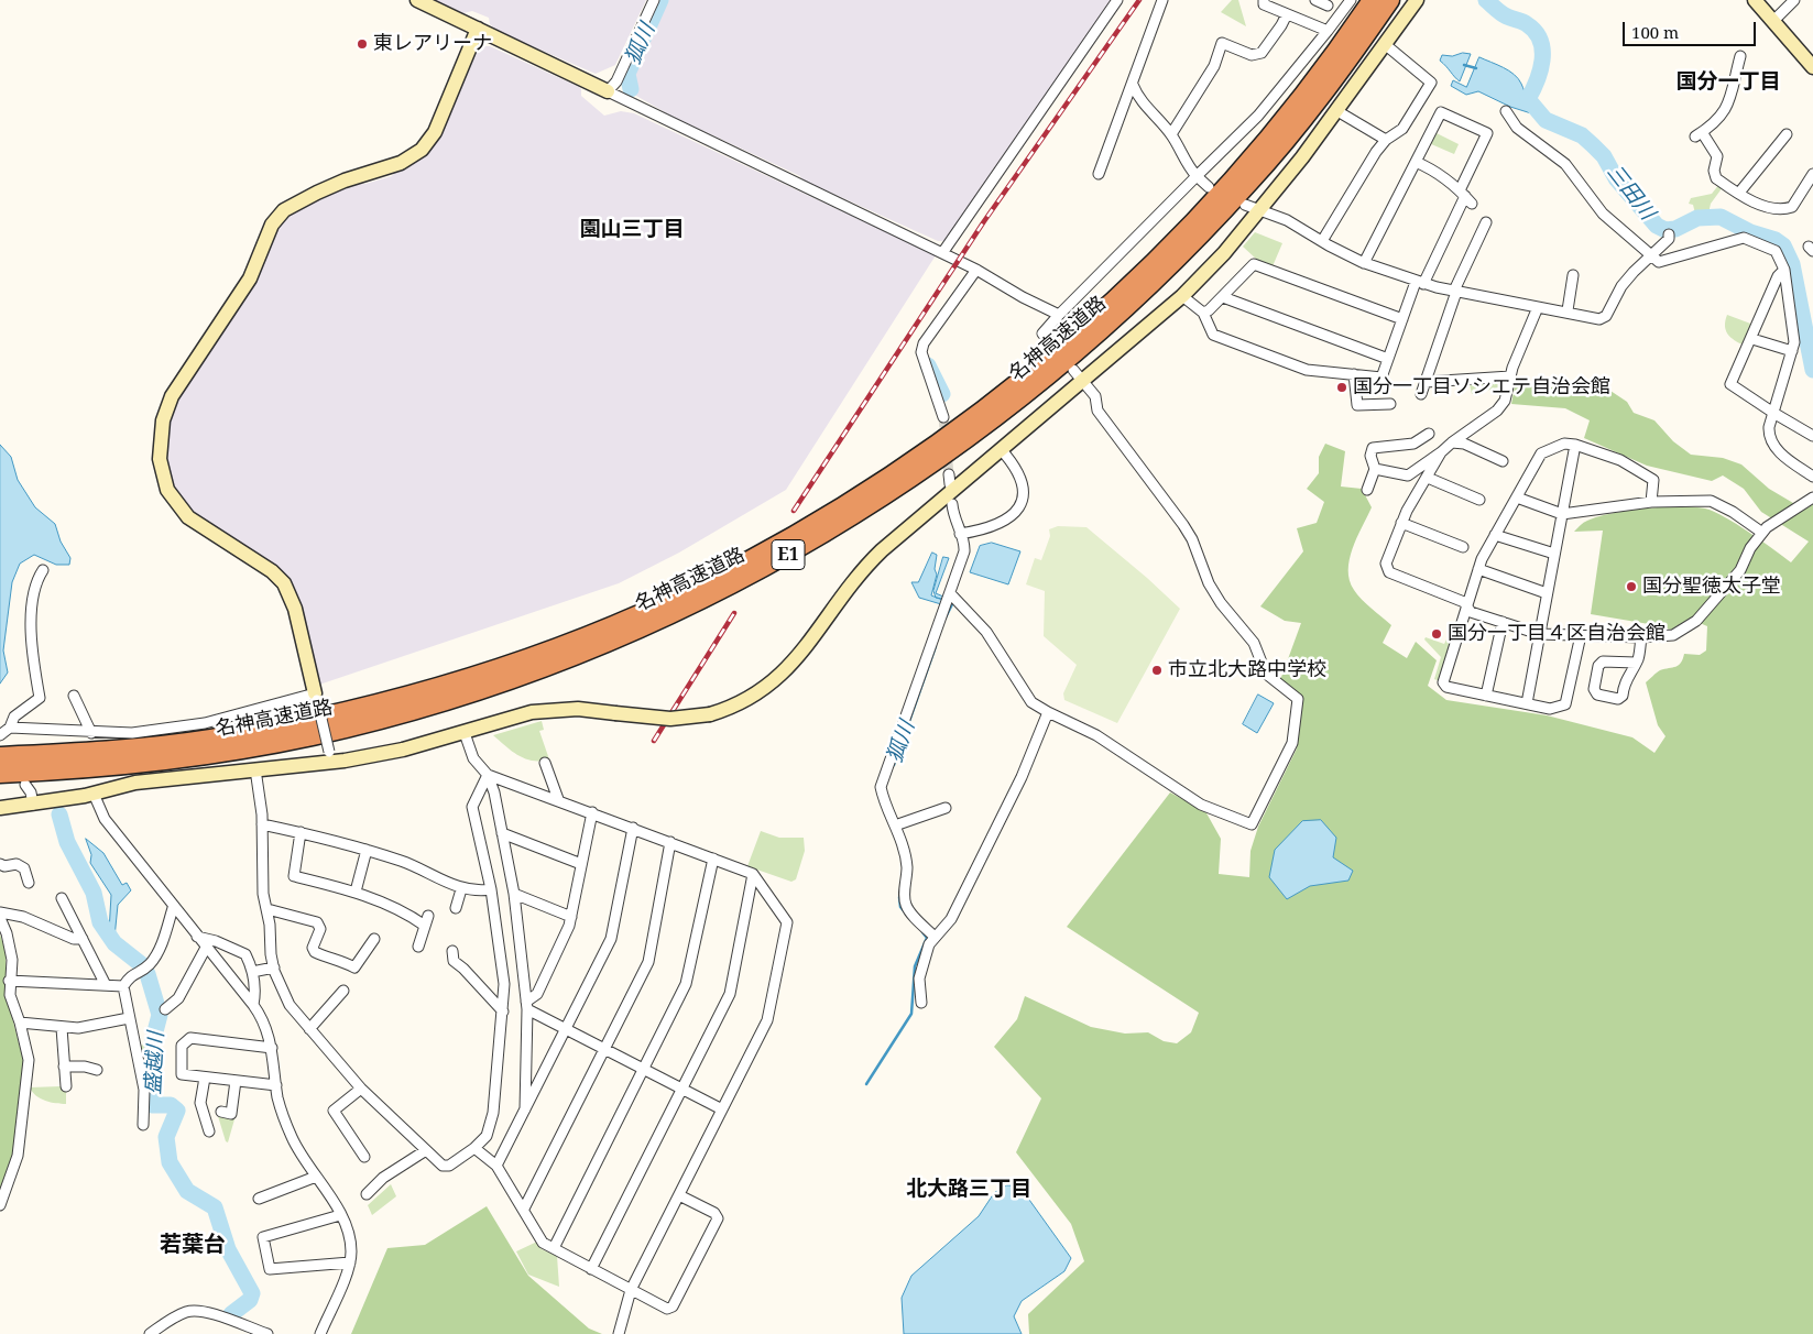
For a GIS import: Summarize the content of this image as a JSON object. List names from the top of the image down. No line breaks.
{"streets":{"highway":["名神高速道路","E1"]},"districts":["国分一丁目","園山三丁目","北大路三丁目","若葉台"],"water":["狐川","三田川","盛越川"],"places":["東レアリーナ","国分一丁目ソシエテ自治会館","国分聖徳太子堂","国分一丁目４区自治会館","市立北大路中学校"],"scale_bar":"100 m"}
